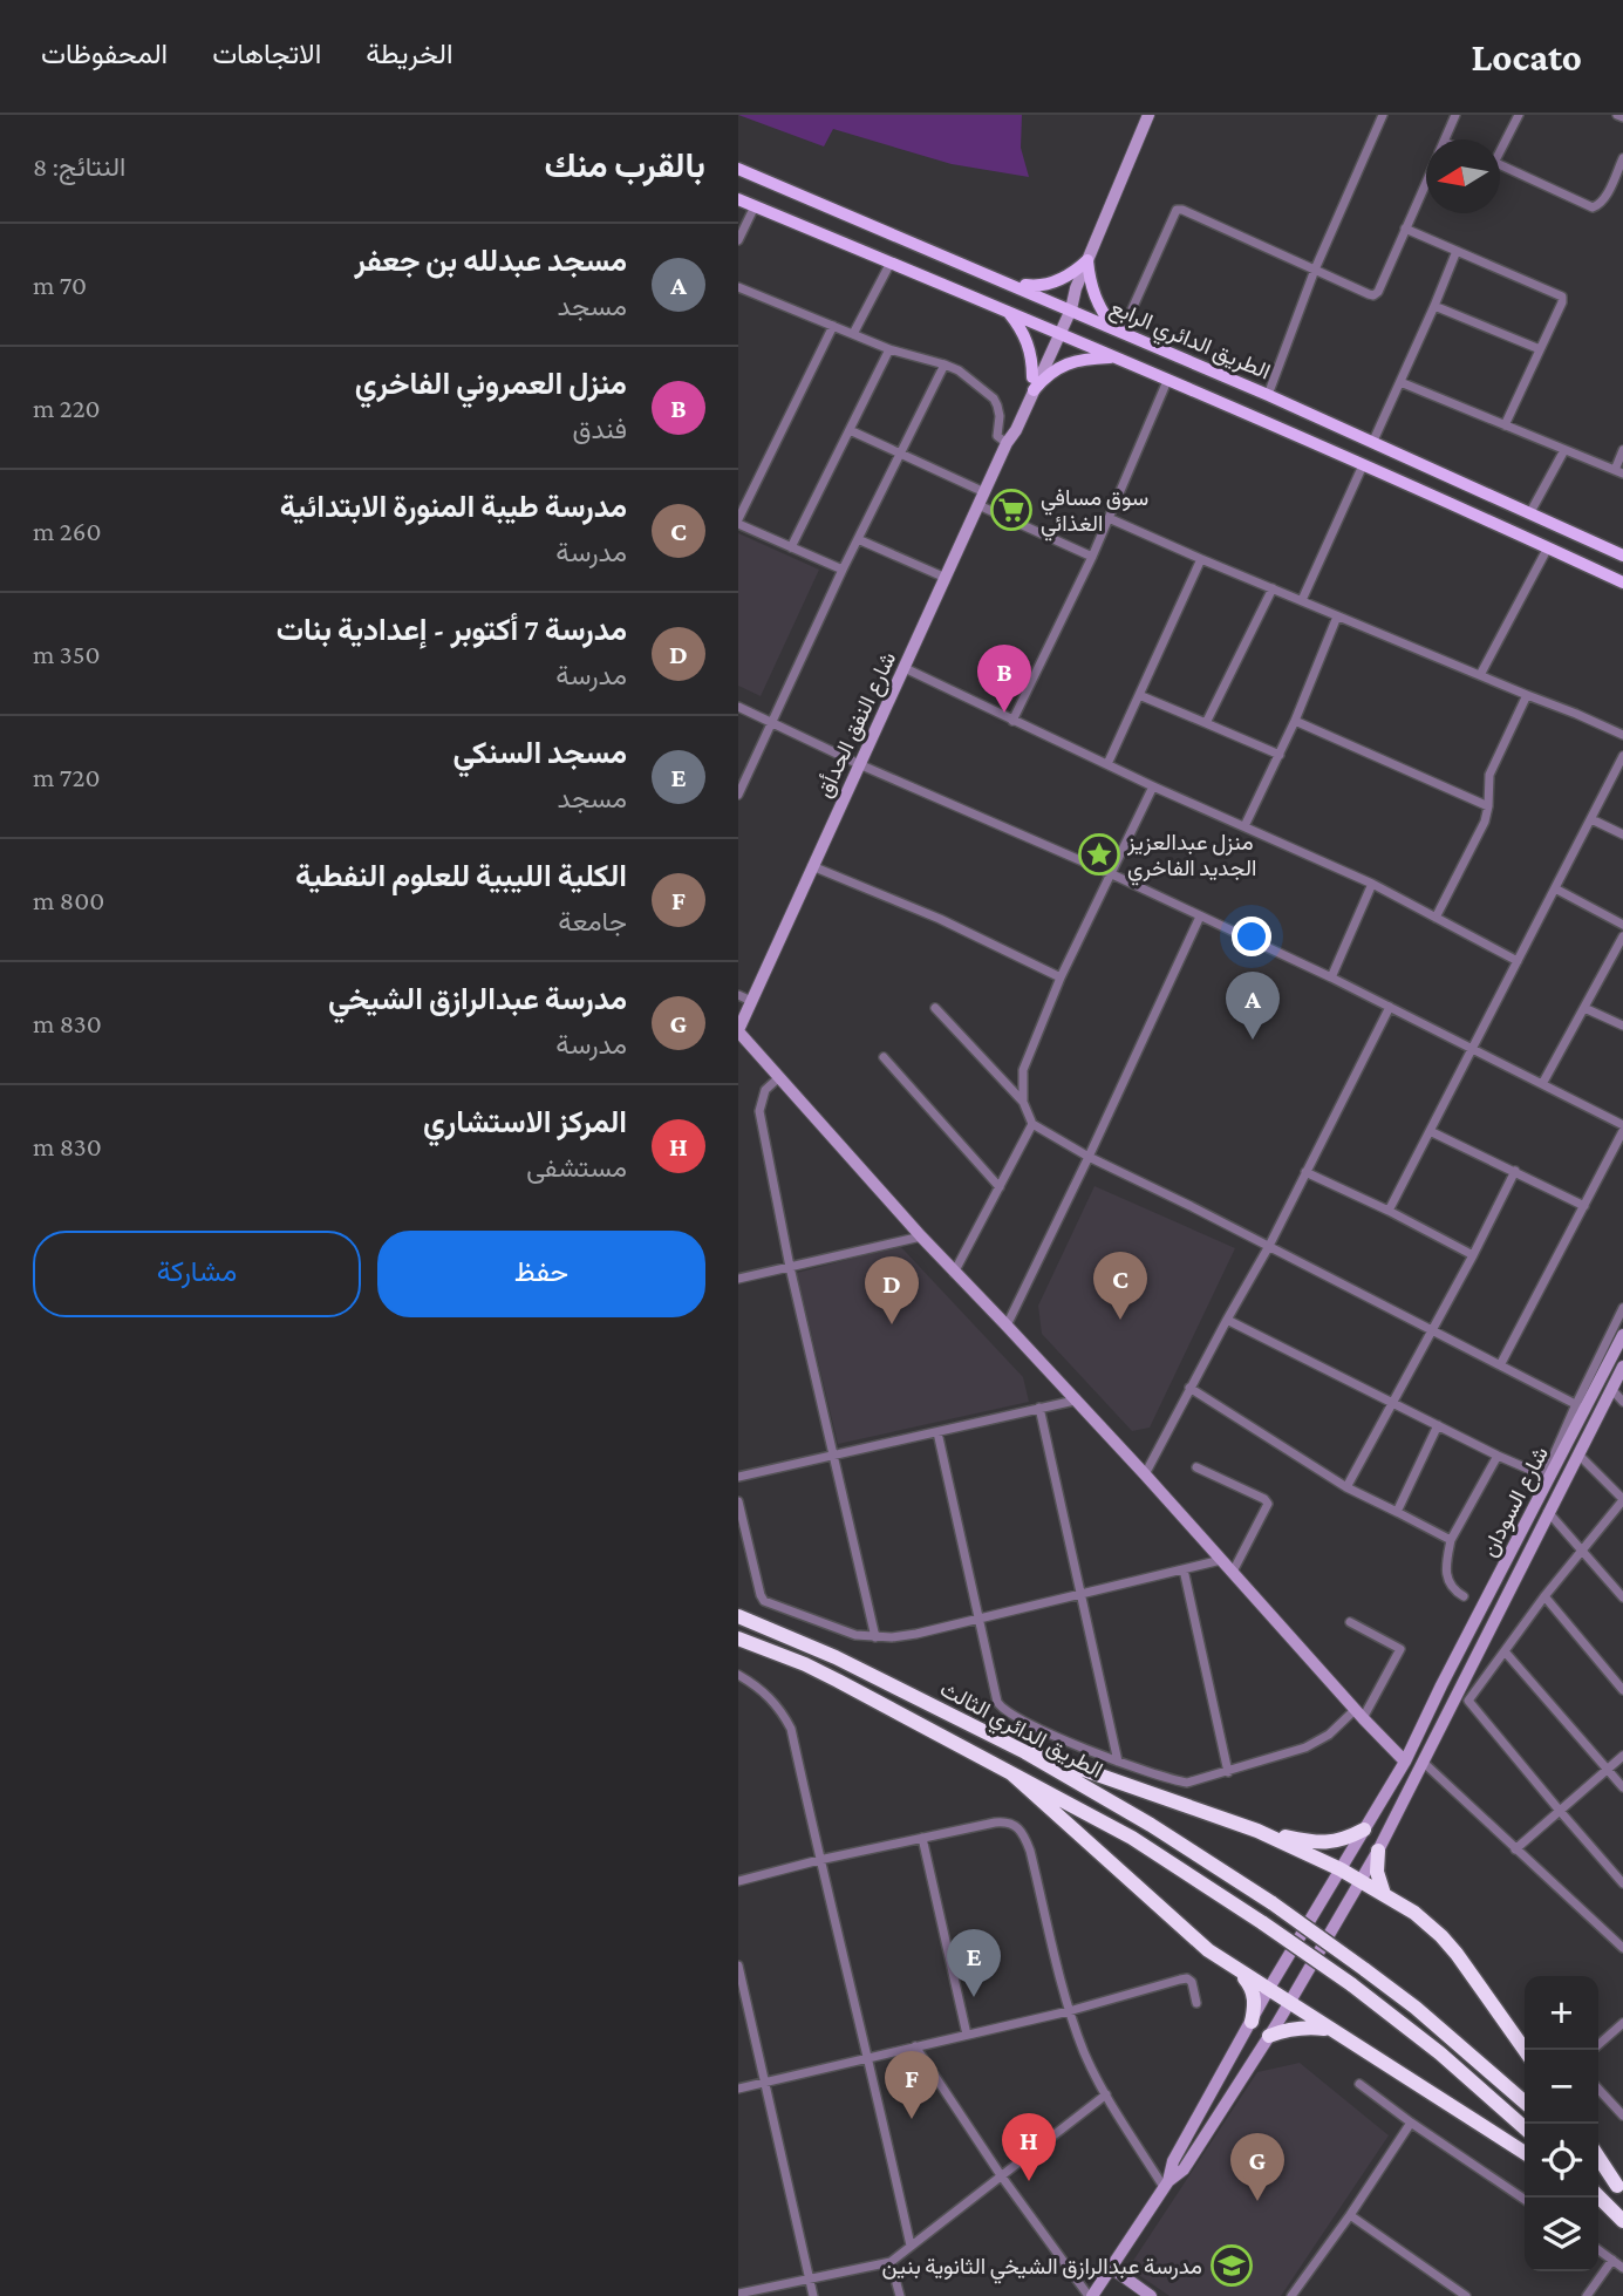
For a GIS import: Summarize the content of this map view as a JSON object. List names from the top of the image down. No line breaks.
{"streets":{"highway":["الطريق الدائري الثالث"],"main road":["الطريق الدائري الرابع","شارع النفق الحدأق","شارع السودان"]},"crossings":[["الطريق الدائري الرابع","شارع النفق الحدأق"]],"places":{"supermarket":["سوق مسافي الغذائي"],"place":["منزل عبدالعزيز الجديد الفاخري"],"school or university":["مدرسة عبدالرازق الشيخي الثانوية بنين"]},"north":"left","page":{"header":"Locato","nav":["الخريطة","الاتجاهات","المحفوظات"],"heading":["بالقرب منك","النتائج: 8"],"list":[{"mark":"A","name":"مسجد عبدلله بن جعفر","note":"مسجد","value":"70 m"},{"mark":"B","name":"منزل العمروني الفاخري","note":"فندق","value":"220 m"},{"mark":"C","name":"مدرسة طيبة المنورة الابتدائية","note":"مدرسة","value":"260 m"},{"mark":"D","name":"مدرسة 7 أكتوبر - إعدادية بنات","note":"مدرسة","value":"350 m"},{"mark":"E","name":"مسجد السنكي","note":"مسجد","value":"720 m"},{"mark":"F","name":"الكلية الليبية للعلوم النفطية","note":"جامعة","value":"800 m"},{"mark":"G","name":"مدرسة عبدالرازق الشيخي","note":"مدرسة","value":"830 m"},{"mark":"H","name":"المركز الاستشاري","note":"مستشفى","value":"830 m"}],"pins":["B","A","C","D","E","F","H","G"],"buttons":["حفظ","مشاركة"],"map_buttons":["+","−"]}}
